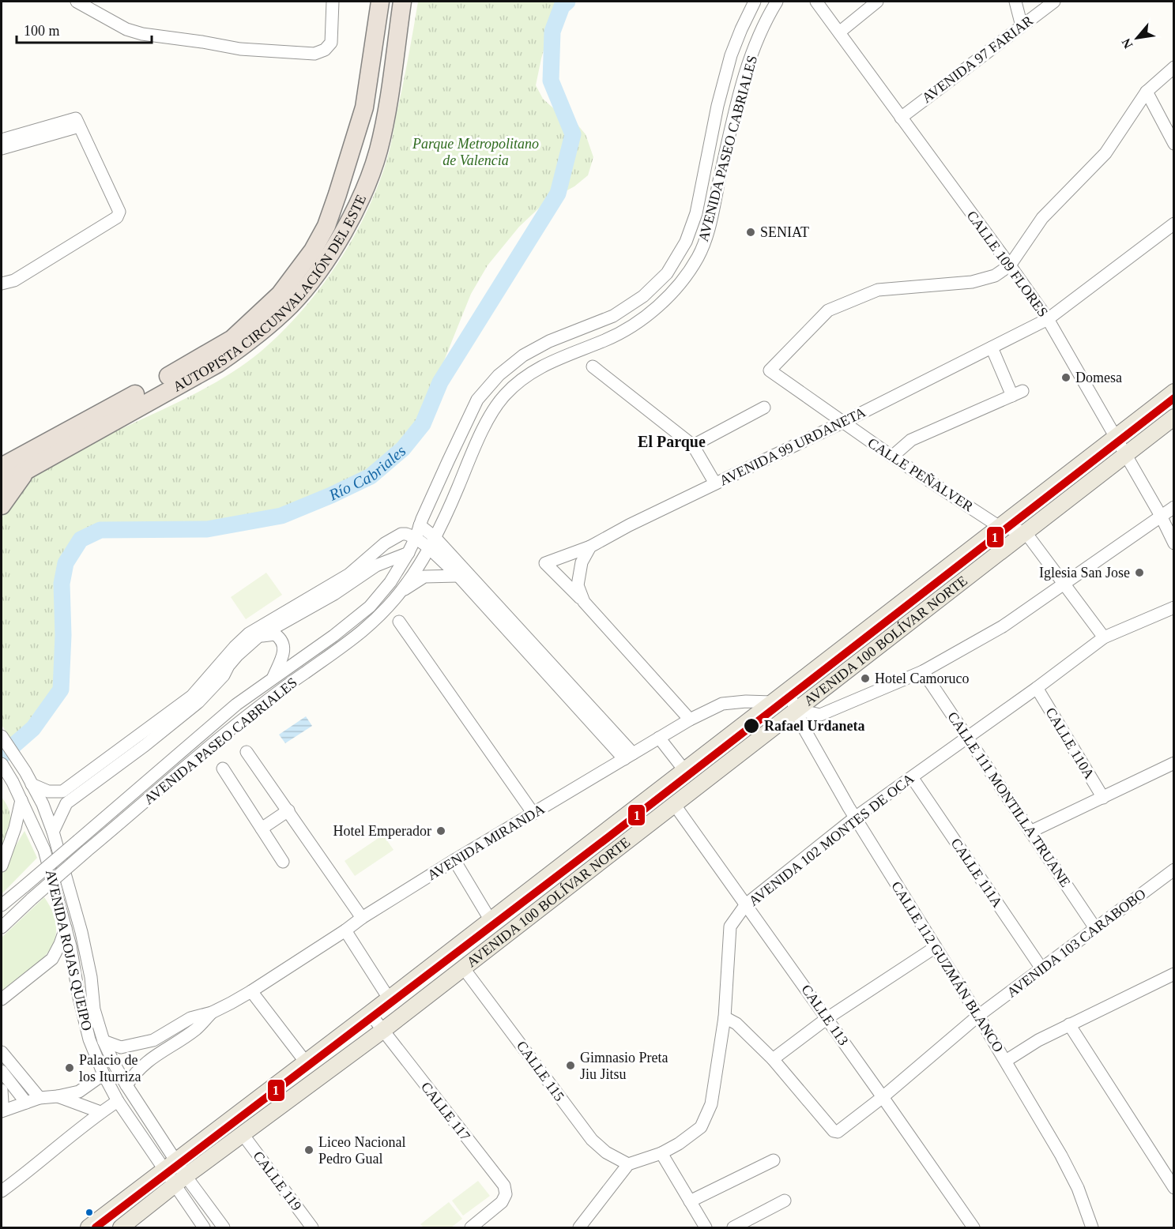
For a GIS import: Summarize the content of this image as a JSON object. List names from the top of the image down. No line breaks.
{"streets":{"highway":["AUTOPISTA CIRCUNVALACIÓN DEL ESTE"],"main road":["AVENIDA 100 BOLÍVAR NORTE"],"street":["AVENIDA 97 FARIAR","AVENIDA PASEO CABRIALES","CALLE 109 FLORES","AVENIDA 99 URDANETA","CALLE PEÑALVER","CALLE 110A","CALLE 111 MONTILLA TRUANE","AVENIDA 102 MONTES DE OCA","AVENIDA MIRANDA","CALLE 111A","AVENIDA 103 CARABOBO","AVENIDA ROJAS QUEIPO","CALLE 112 GUZMÁN BLANCO","CALLE 113","CALLE 115","CALLE 117","CALLE 119"]},"crossings":[["AVENIDA 97 FARIAR","CALLE 109 FLORES"],["CALLE 109 FLORES","AVENIDA 99 URDANETA"],["CALLE 109 FLORES","CALLE PEÑALVER"],["CALLE 109 FLORES","AVENIDA 100 BOLÍVAR NORTE"],["AVENIDA 99 URDANETA","CALLE PEÑALVER"],["CALLE PEÑALVER","AVENIDA 100 BOLÍVAR NORTE"],["AVENIDA 100 BOLÍVAR NORTE","AVENIDA MIRANDA"],["AVENIDA 100 BOLÍVAR NORTE","AVENIDA ROJAS QUEIPO"],["AVENIDA 100 BOLÍVAR NORTE","CALLE 112 GUZMÁN BLANCO"],["AVENIDA 100 BOLÍVAR NORTE","CALLE 113"],["AVENIDA 100 BOLÍVAR NORTE","CALLE 115"],["AVENIDA 100 BOLÍVAR NORTE","CALLE 117"],["AVENIDA 100 BOLÍVAR NORTE","CALLE 119"],["CALLE 110A","AVENIDA 102 MONTES DE OCA"],["CALLE 111 MONTILLA TRUANE","AVENIDA 102 MONTES DE OCA"],["CALLE 111 MONTILLA TRUANE","AVENIDA 103 CARABOBO"],["AVENIDA 102 MONTES DE OCA","CALLE 111A"],["AVENIDA 102 MONTES DE OCA","CALLE 112 GUZMÁN BLANCO"],["AVENIDA 102 MONTES DE OCA","CALLE 113"],["AVENIDA 102 MONTES DE OCA","CALLE 115"],["AVENIDA MIRANDA","AVENIDA ROJAS QUEIPO"],["CALLE 111A","AVENIDA 103 CARABOBO"],["AVENIDA 103 CARABOBO","CALLE 112 GUZMÁN BLANCO"],["AVENIDA 103 CARABOBO","CALLE 113"]],"districts":["El Parque"],"water":["Río Cabriales"],"parks":["Parque Metropolitano de Valencia"],"places":["SENIAT","Domesa","Iglesia San Jose","Hotel Camoruco","Rafael Urdaneta","Hotel Emperador","Gimnasio Preta Jiu Jitsu","Palacio de los Iturriza","Liceo Nacional Pedro Gual"],"lines":["transit line 1"],"scale_bar":"100 m","north":"bottom left"}
